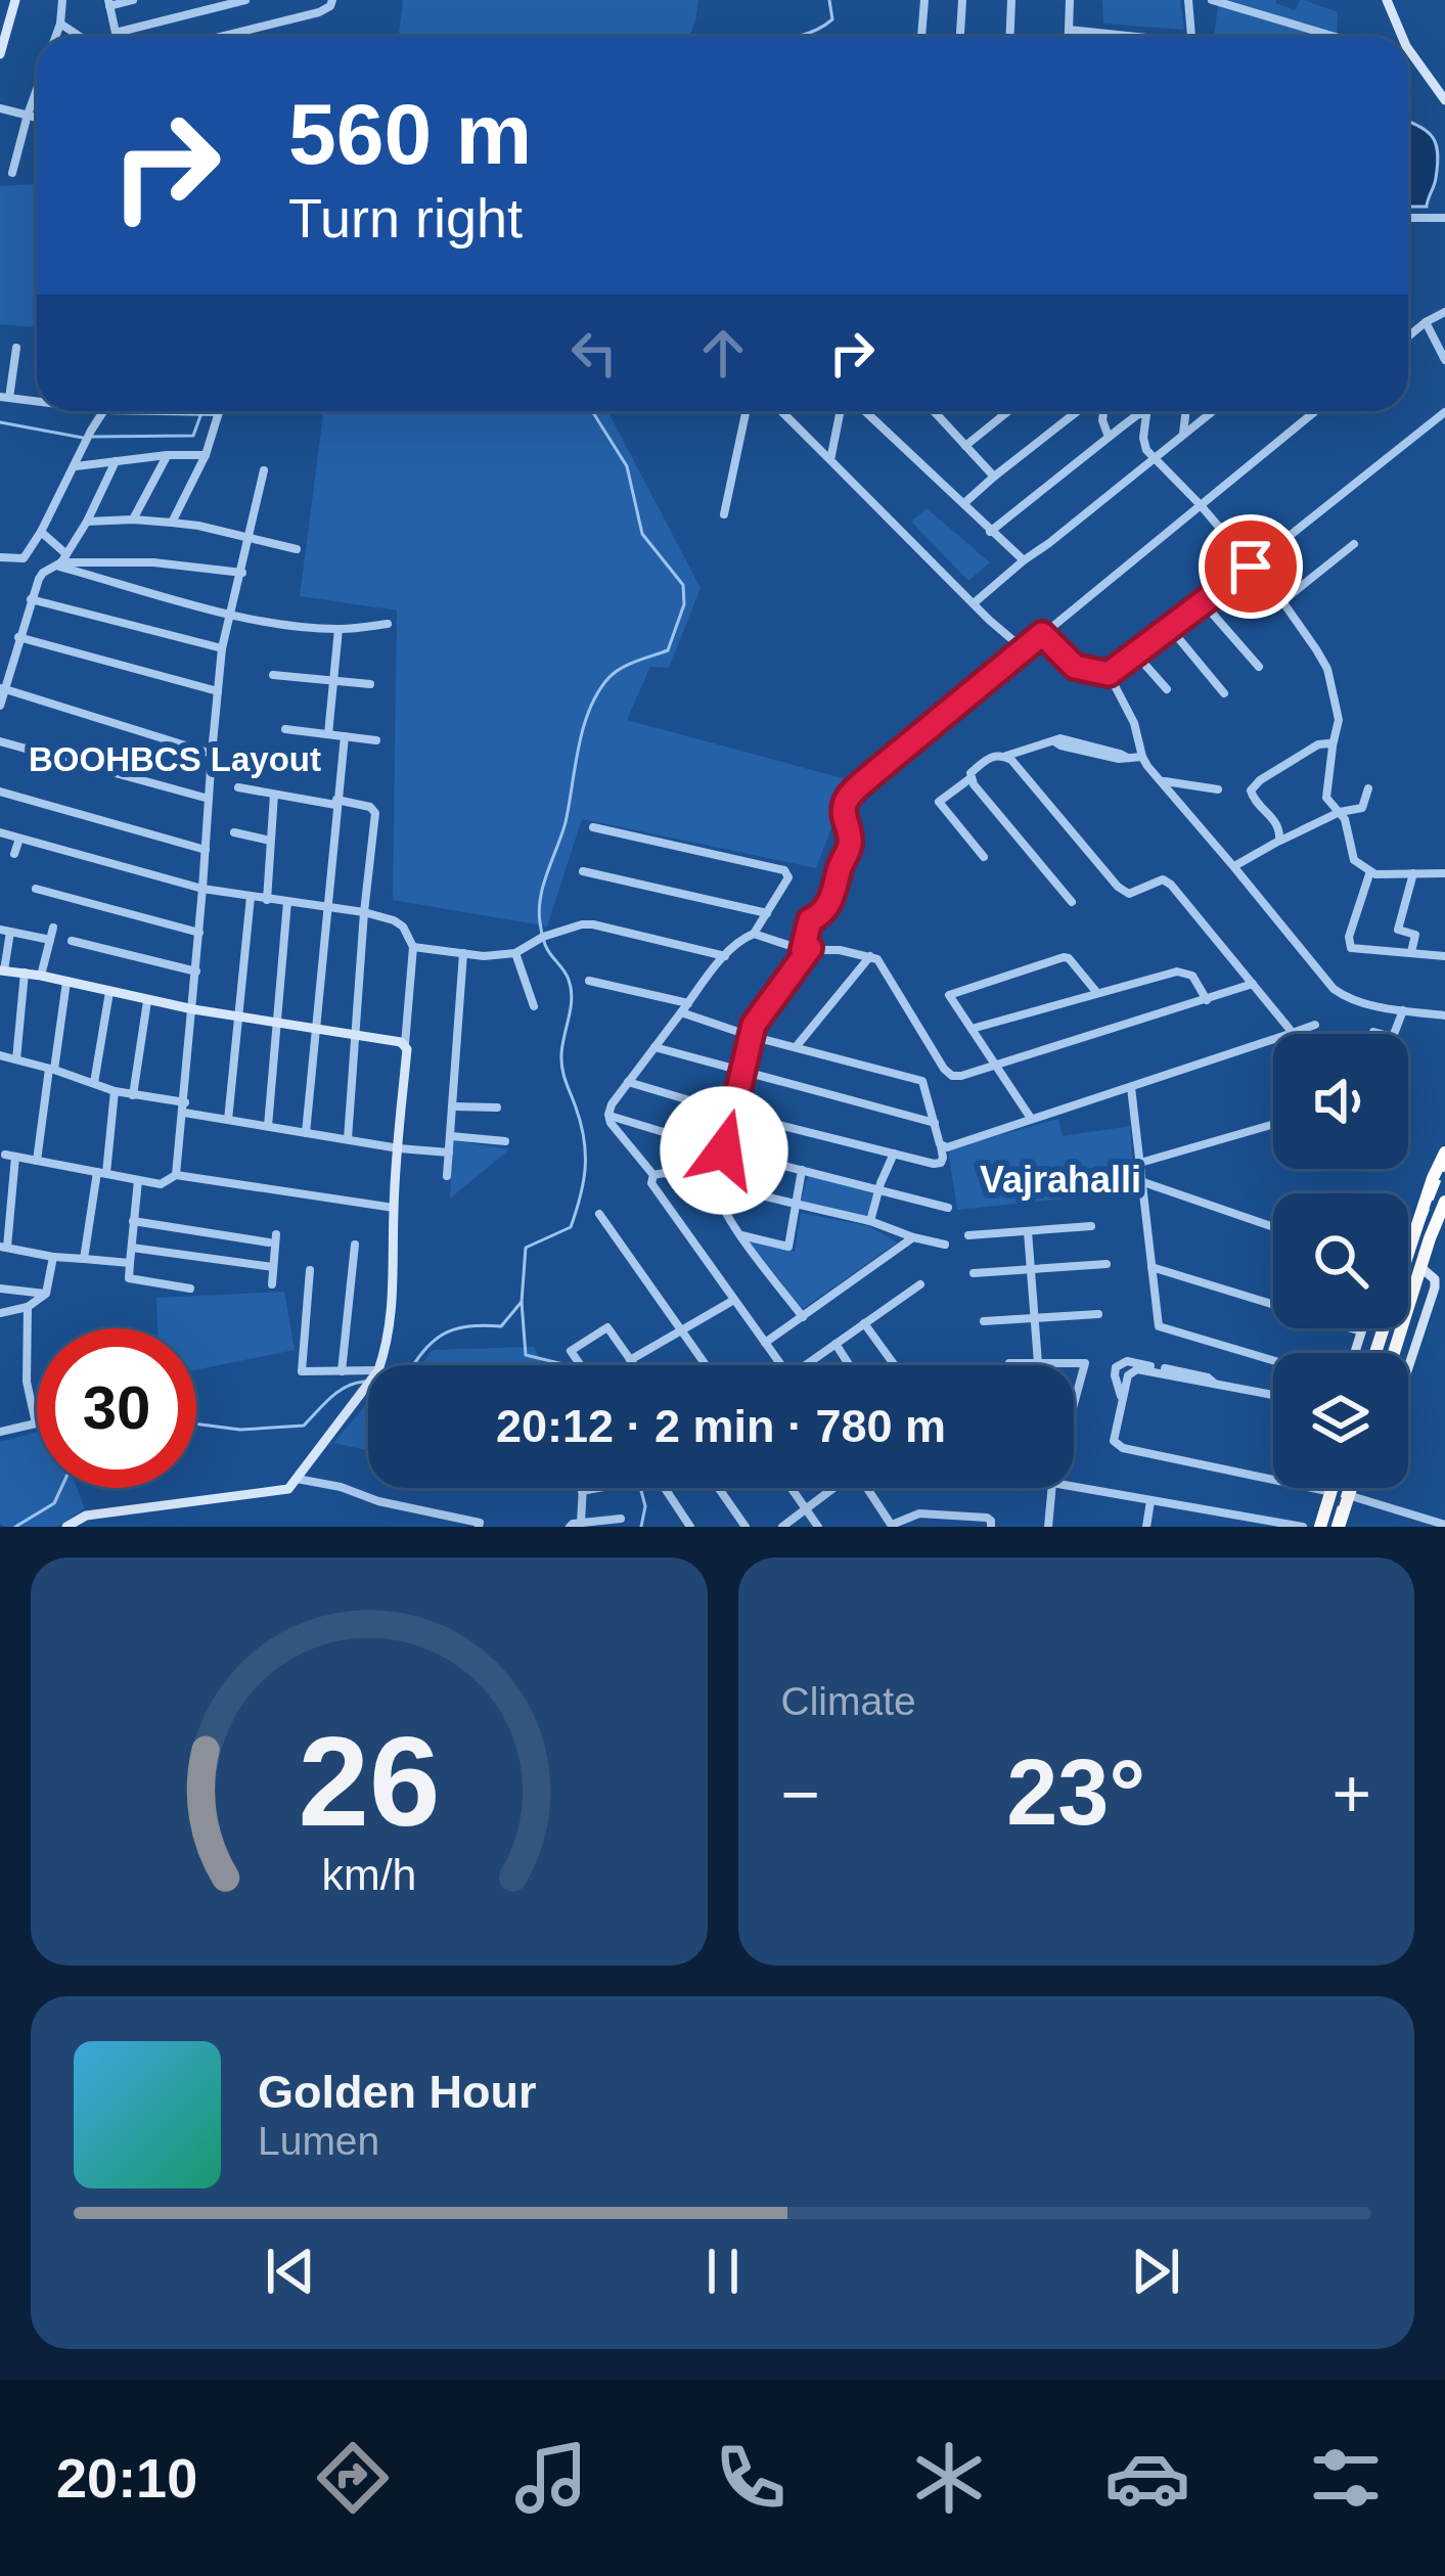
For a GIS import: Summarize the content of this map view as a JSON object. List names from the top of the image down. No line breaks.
{"districts":["BOOHBCS Layout","Vajrahalli"],"page":{"turn":["560 m","Turn right"],"limit":"30","trip":"20:12 · 2 min · 780 m","tile":"Climate","heat":["−","23°","+"],"song":["Golden Hour","Lumen"],"tabs":"20:10","gauge":["26","km/h"]}}
